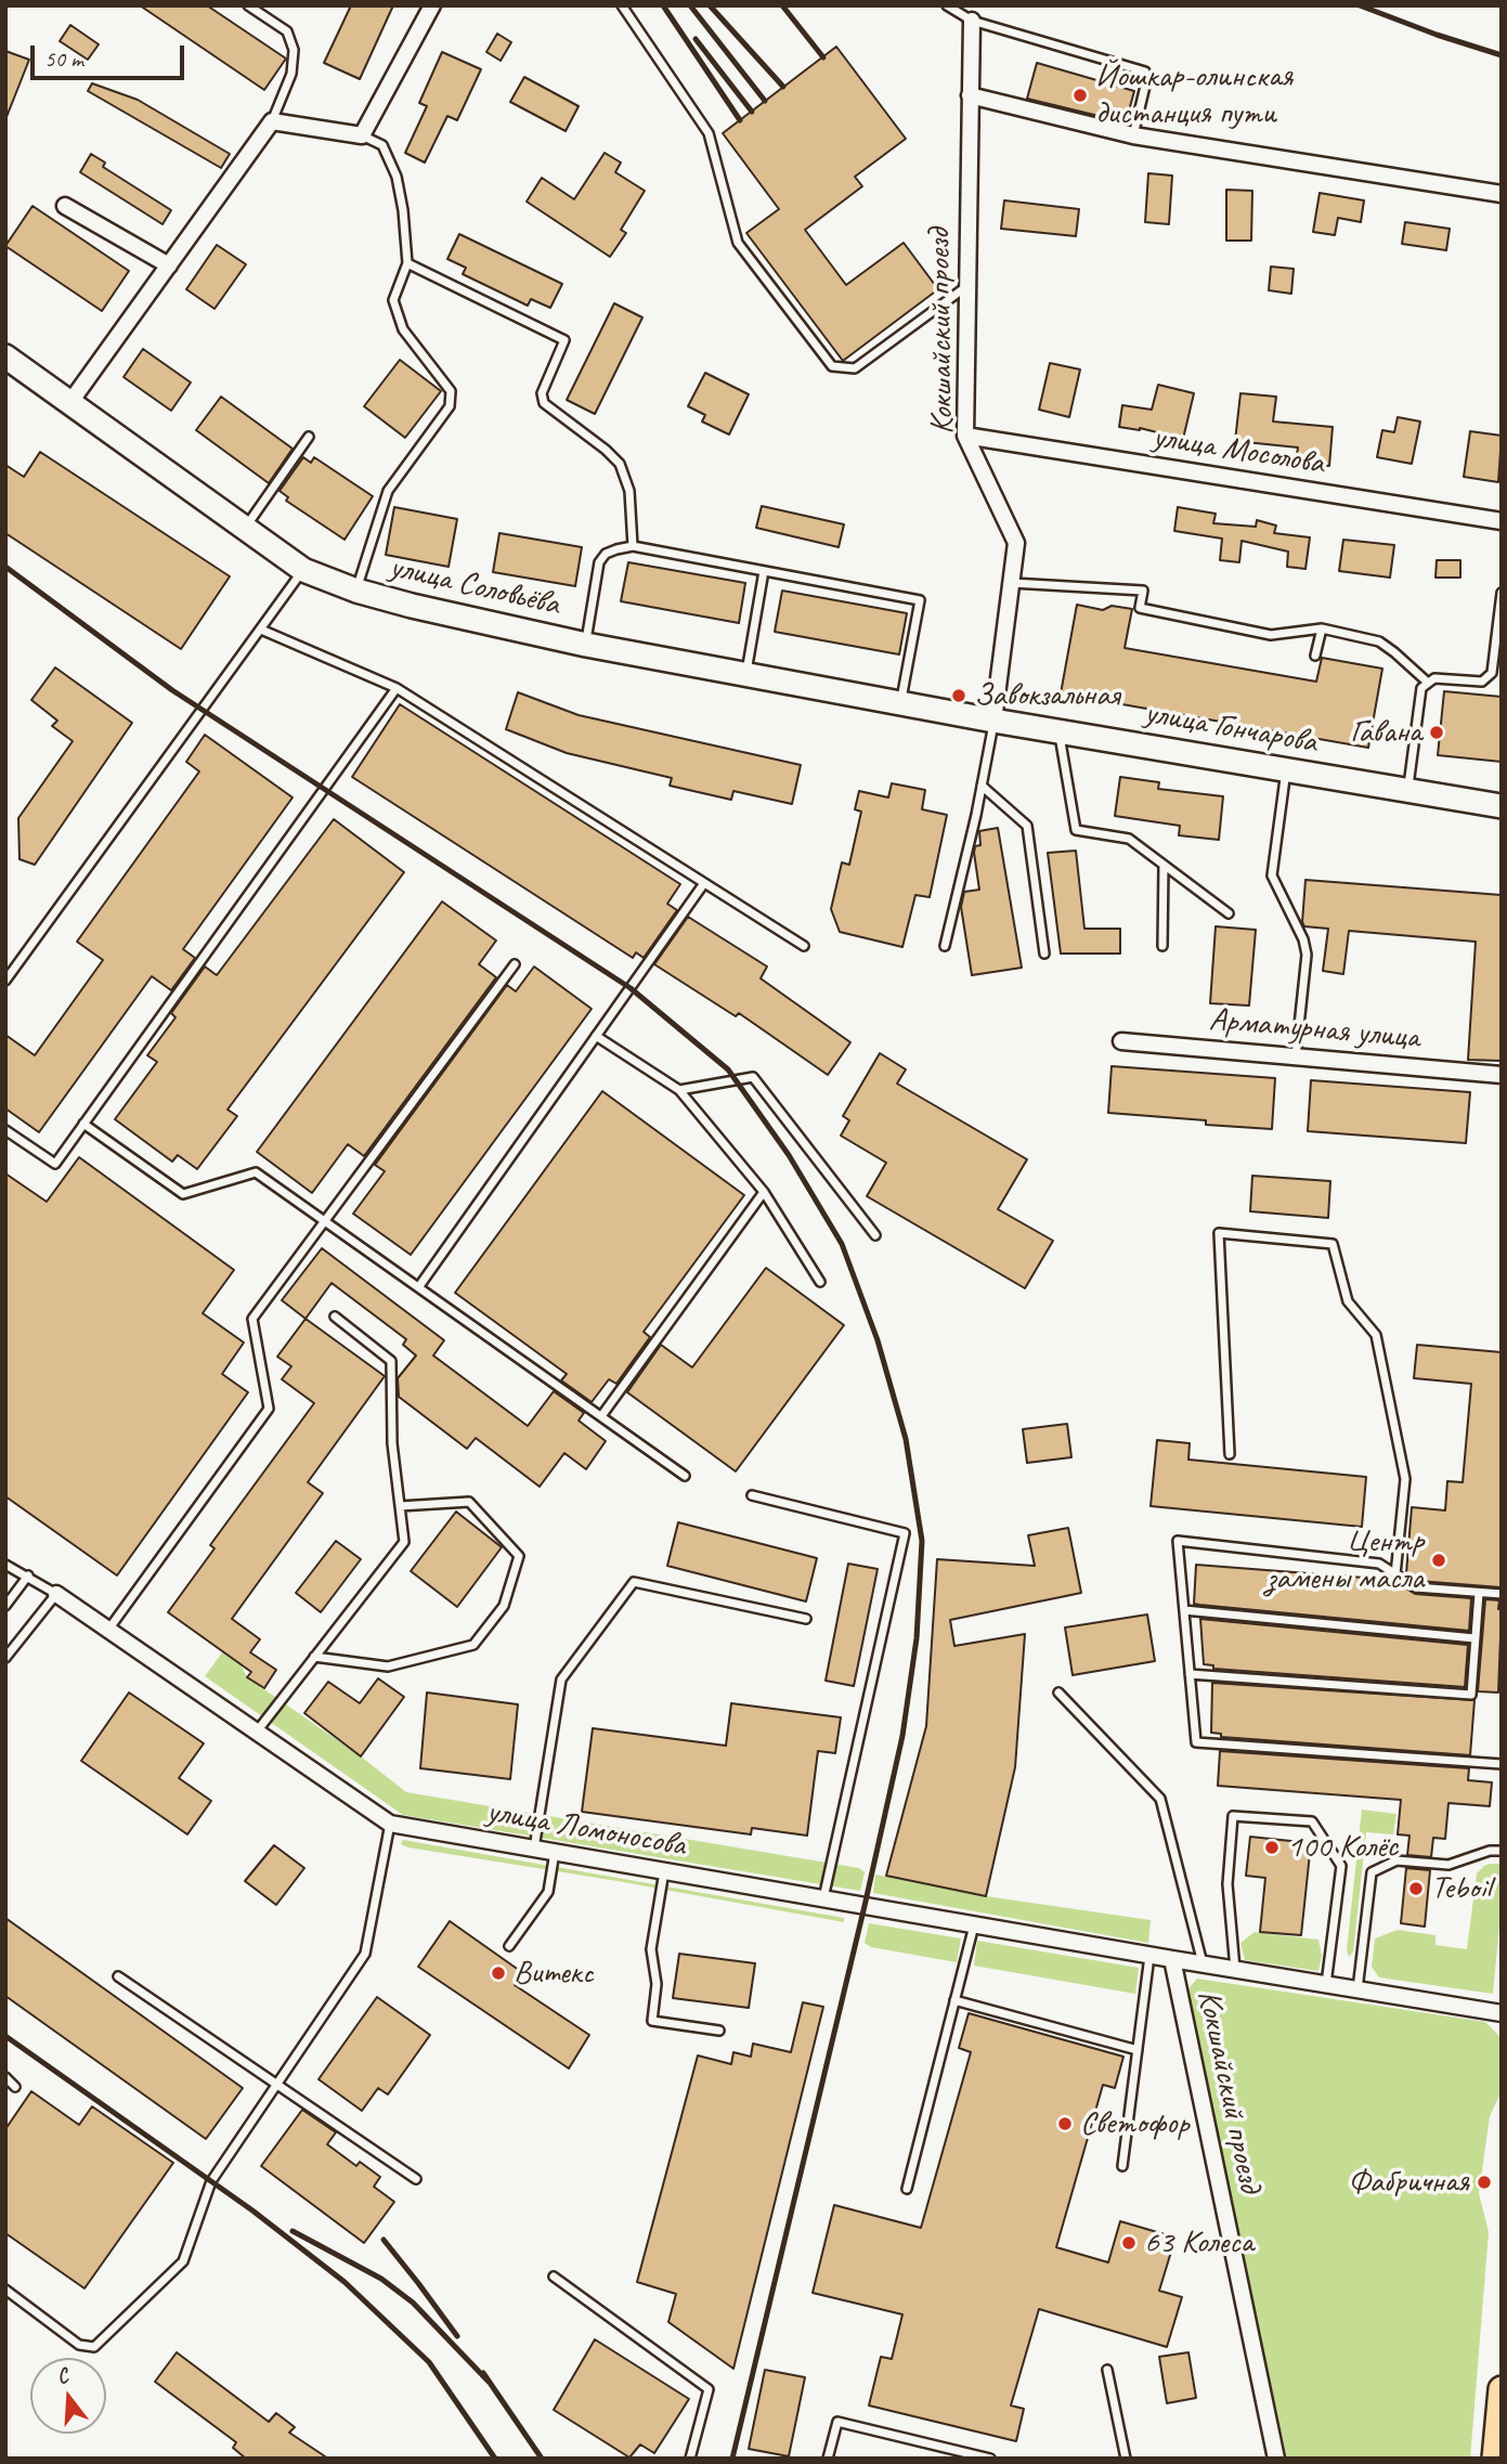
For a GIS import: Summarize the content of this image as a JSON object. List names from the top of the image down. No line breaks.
{"streets":{"street":["Кокшайский проезд","улица Мосолова","улица Соловьёва","улица Гончарова","Арматурная улица","улица Ломоносова"]},"crossings":[["Кокшайский проезд","улица Мосолова"],["Кокшайский проезд","улица Соловьёва"],["Кокшайский проезд","улица Гончарова"],["Кокшайский проезд","улица Ломоносова"],["улица Соловьёва","улица Гончарова"]],"places":["Йошкар-олинская дистанция пути","Завокзальная","Гавана","Центр замены масла","100 Колёс","Teboil","Витекс","Светофор","Фабричная","63 Колеса"],"scale_bar":"50 m","north":"top"}
